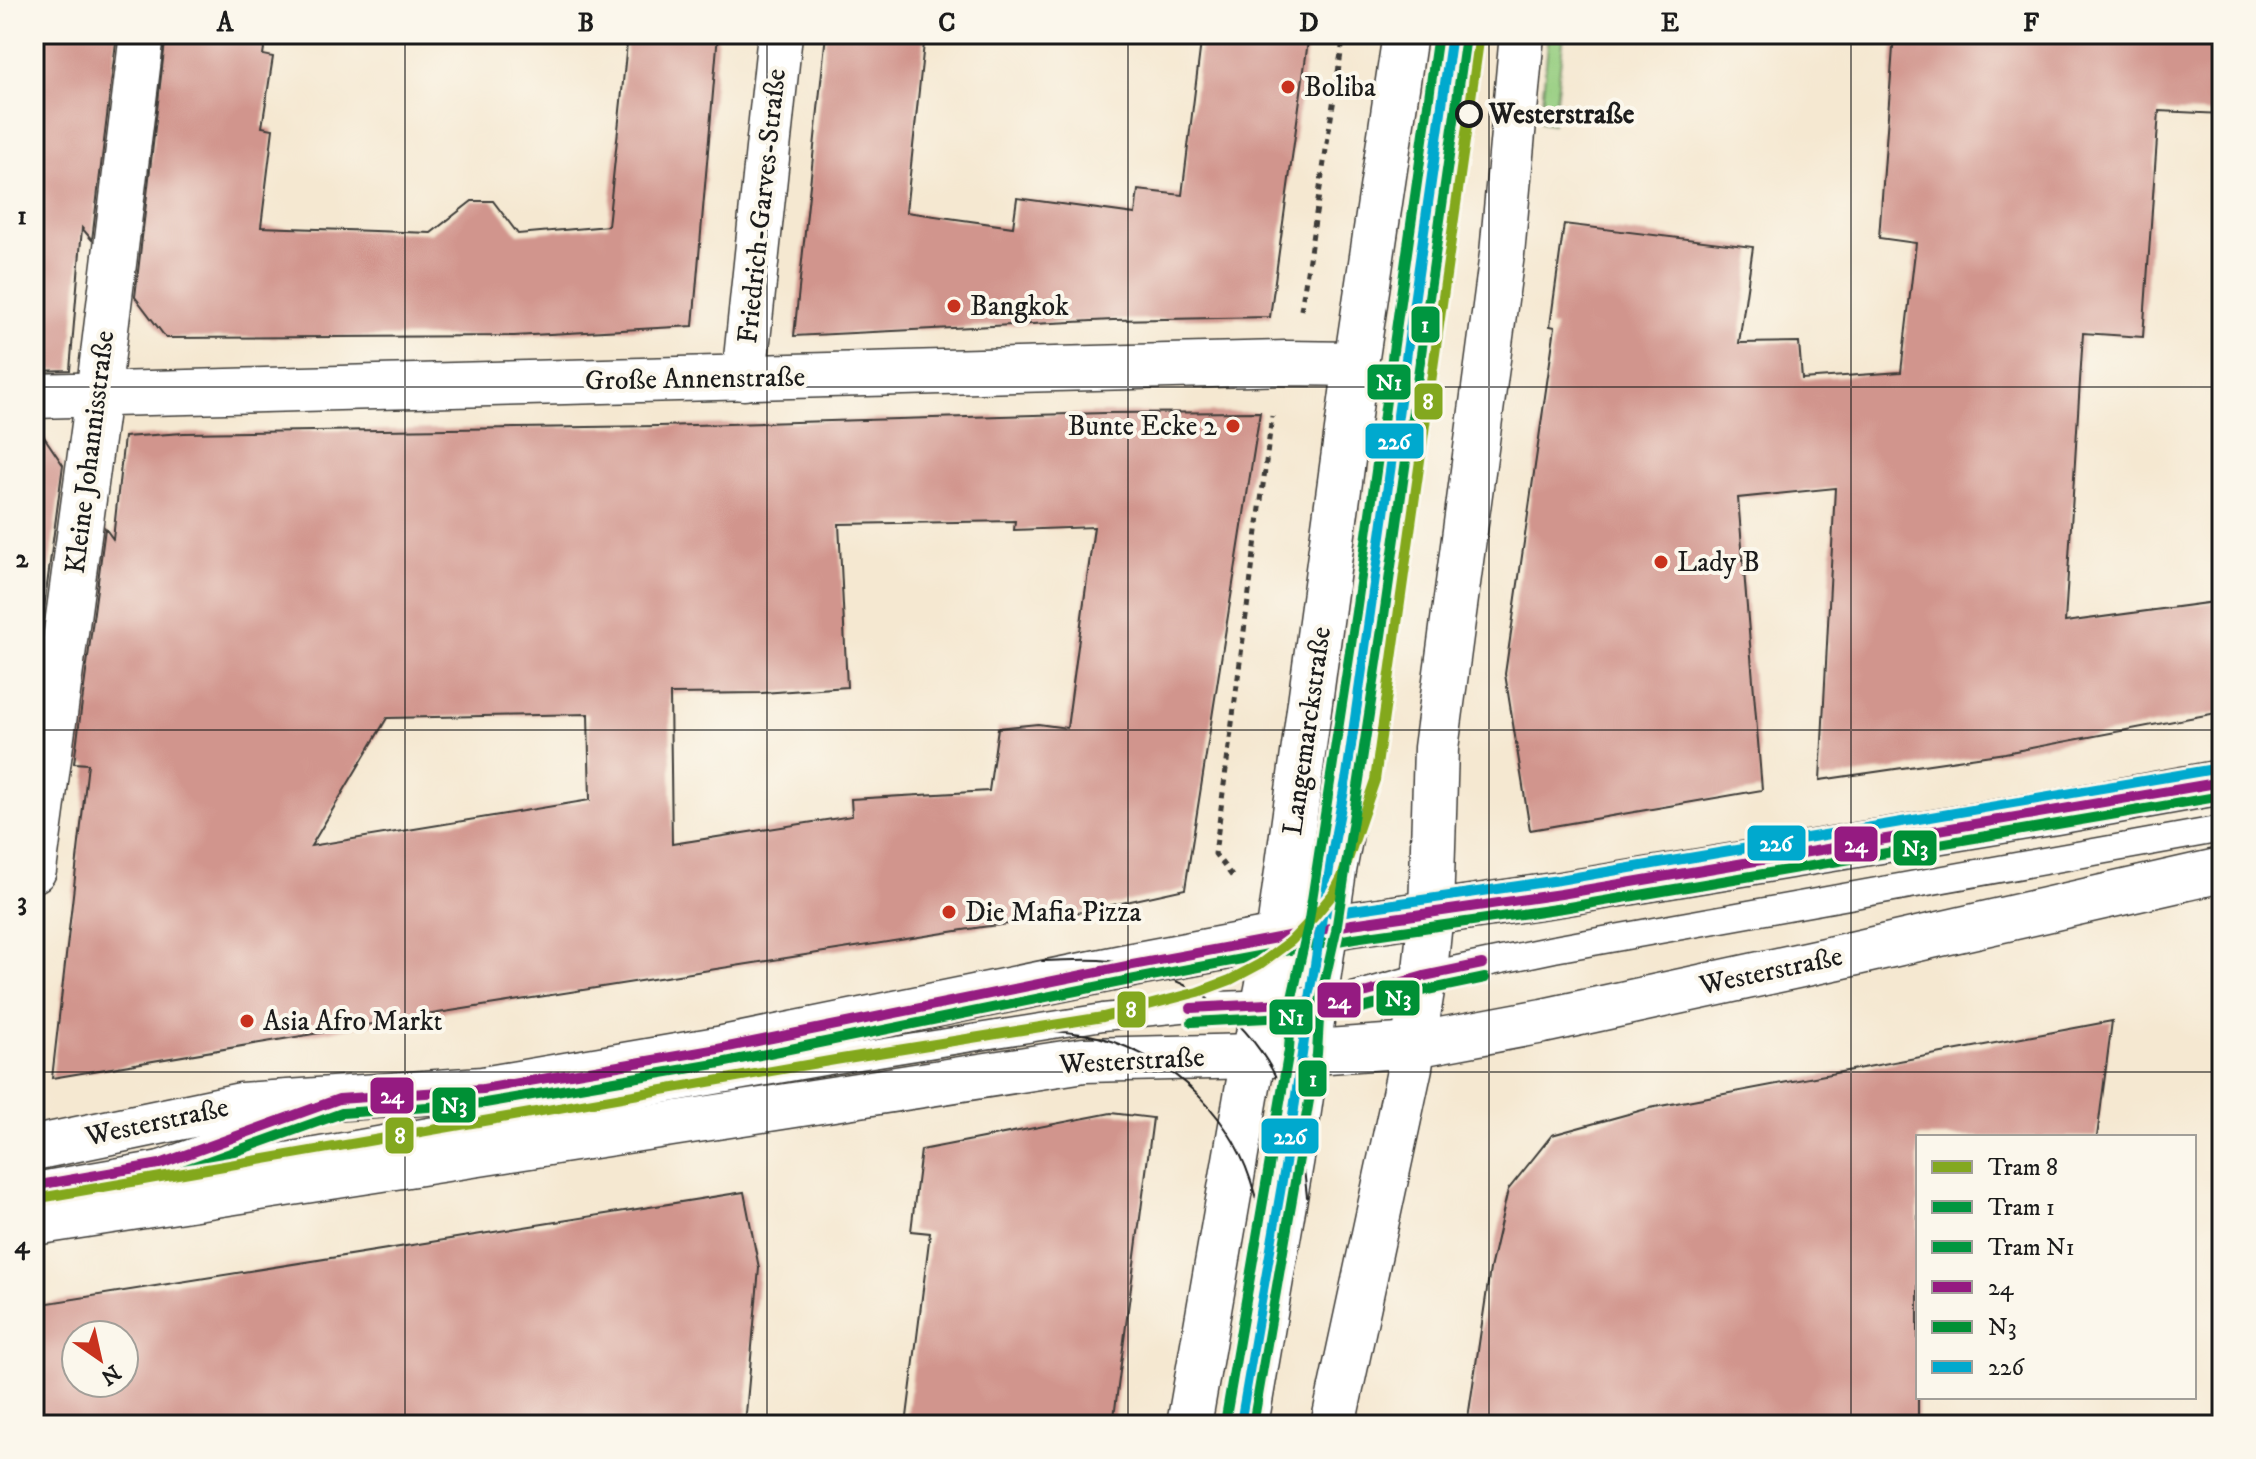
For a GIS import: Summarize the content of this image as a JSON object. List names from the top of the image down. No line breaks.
{"streets":{"main road":["Friedrich-Garves-Straße","Große Annenstraße","Kleine Johannisstraße","Langemarckstraße","Westerstraße"]},"crossings":[["Friedrich-Garves-Straße","Große Annenstraße"],["Große Annenstraße","Kleine Johannisstraße"],["Große Annenstraße","Langemarckstraße"],["Langemarckstraße","Westerstraße"]],"places":["Boliba","Westerstraße","Bangkok","Bunte Ecke 2","Lady B","Die Mafia Pizza","Asia Afro Markt"],"lines":["tram line 8","tram line N1","transit line 226","tram line 1","transit line 24","transit line N3"],"legend":["Tram 8","Tram 1","Tram N1","24","N3","226"],"north":"bottom right","grid":{"columns":["A","B","C","D","E","F"],"rows":["1","2","3","4"]}}
